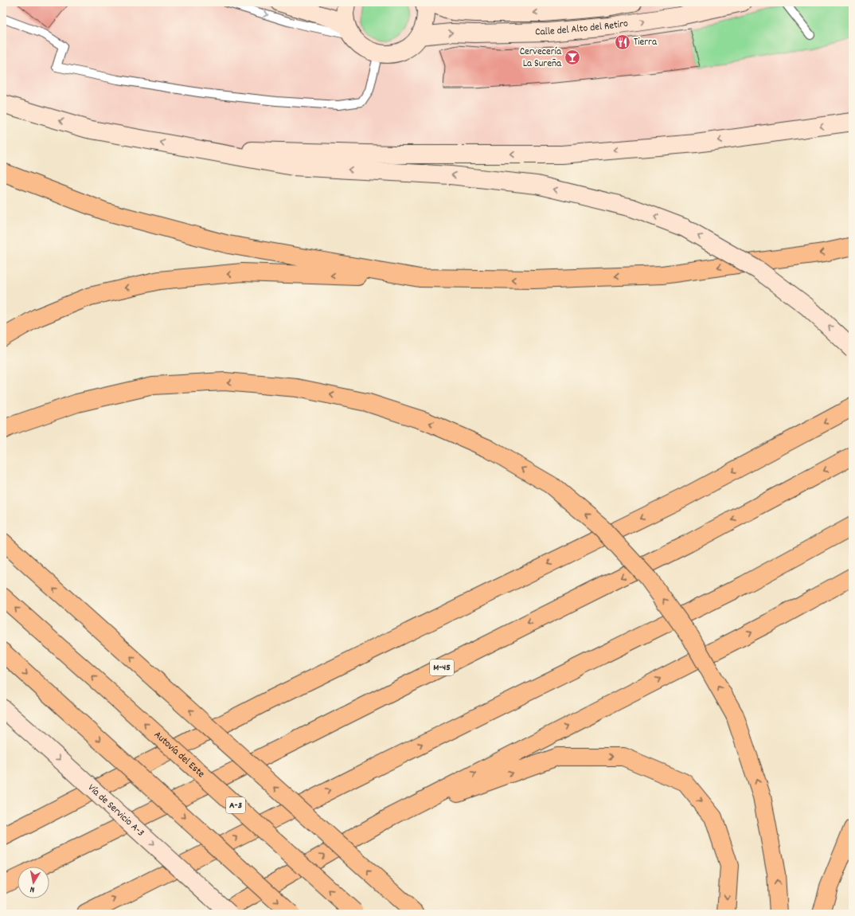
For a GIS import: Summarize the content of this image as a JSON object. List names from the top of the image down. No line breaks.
{"streets":{"highway":["M-45","Autovía del Este","A-3"],"street":["Calle del Alto del Retiro","Vía de Servicio A-3"]},"one_way":["Vía de Servicio A-3"],"places":{"restaurant":["Tierra"],"bar":["Cervecería La Sureña"]},"north":"bottom"}
